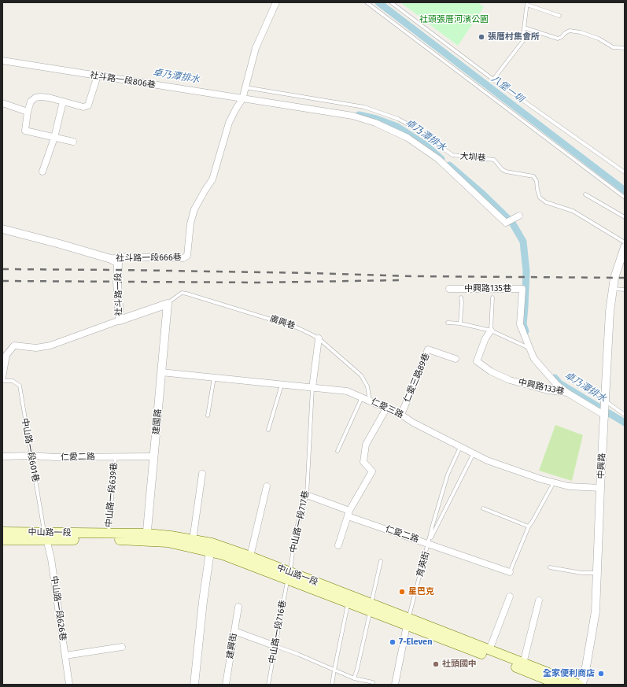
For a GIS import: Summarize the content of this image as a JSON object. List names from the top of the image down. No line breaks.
{"streets":{"main road":["中山路一段"],"street":["社斗路一段806巷","社斗路一段666巷","中興路135巷","社斗路一段","仁愛三路89巷","中興路133巷","仁愛三路","建國路","仁愛二路","中興路","育英街","中山路一段626巷","建興街"],"lane":["大圳巷","廣興巷","中山路一段601巷","中山路一段639巷","中山路一段717巷","中山路一段716巷"]},"crossings":[["社斗路一段806巷","社斗路一段666巷"],["社斗路一段666巷","社斗路一段"],["中興路135巷","中興路133巷"],["廣興巷","仁愛三路"],["廣興巷","建國路"],["仁愛三路89巷","仁愛三路"],["中興路133巷","中興路"],["仁愛三路","建國路"],["仁愛三路","中興路"],["仁愛三路","中山路一段717巷"],["仁愛三路","育英街"],["建國路","仁愛二路"],["建國路","中山路一段"],["中山路一段601巷","仁愛二路"],["中山路一段601巷","中山路一段"],["中山路一段601巷","中山路一段626巷"],["仁愛二路","中山路一段639巷"],["仁愛二路","中山路一段717巷"],["仁愛二路","育英街"],["中興路","中山路一段"],["中山路一段639巷","中山路一段"],["中山路一段717巷","中山路一段"],["中山路一段717巷","中山路一段716巷"],["中山路一段","育英街"],["中山路一段","中山路一段626巷"],["中山路一段","中山路一段716巷"]],"water":["卓乃潭排水","八堡一圳"],"parks":["社頭張厝河濱公園"],"places":["張厝村集會所","星巴克","7-Eleven","社頭國中","全家便利商店"]}
